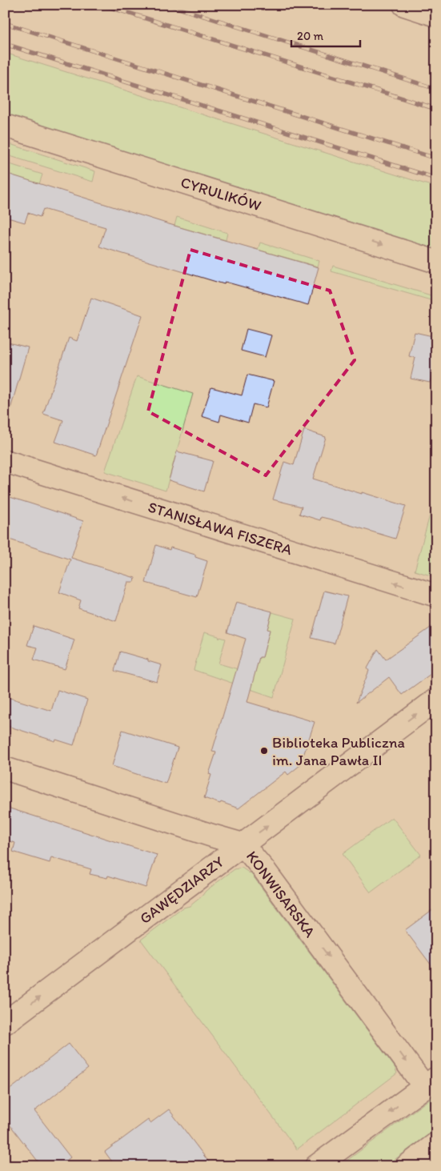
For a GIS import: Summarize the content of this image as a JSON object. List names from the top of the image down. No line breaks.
{"streets":{"street":["CYRULIKÓW","STANISŁAWA FISZERA","GAWĘDZIARZY","KONWISARSKA"]},"crossings":[["GAWĘDZIARZY","KONWISARSKA"]],"one_way":["CYRULIKÓW","STANISŁAWA FISZERA","GAWĘDZIARZY","KONWISARSKA"],"places":["Biblioteka Publiczna im. Jana Pawła II"],"scale_bar":"20 m"}
